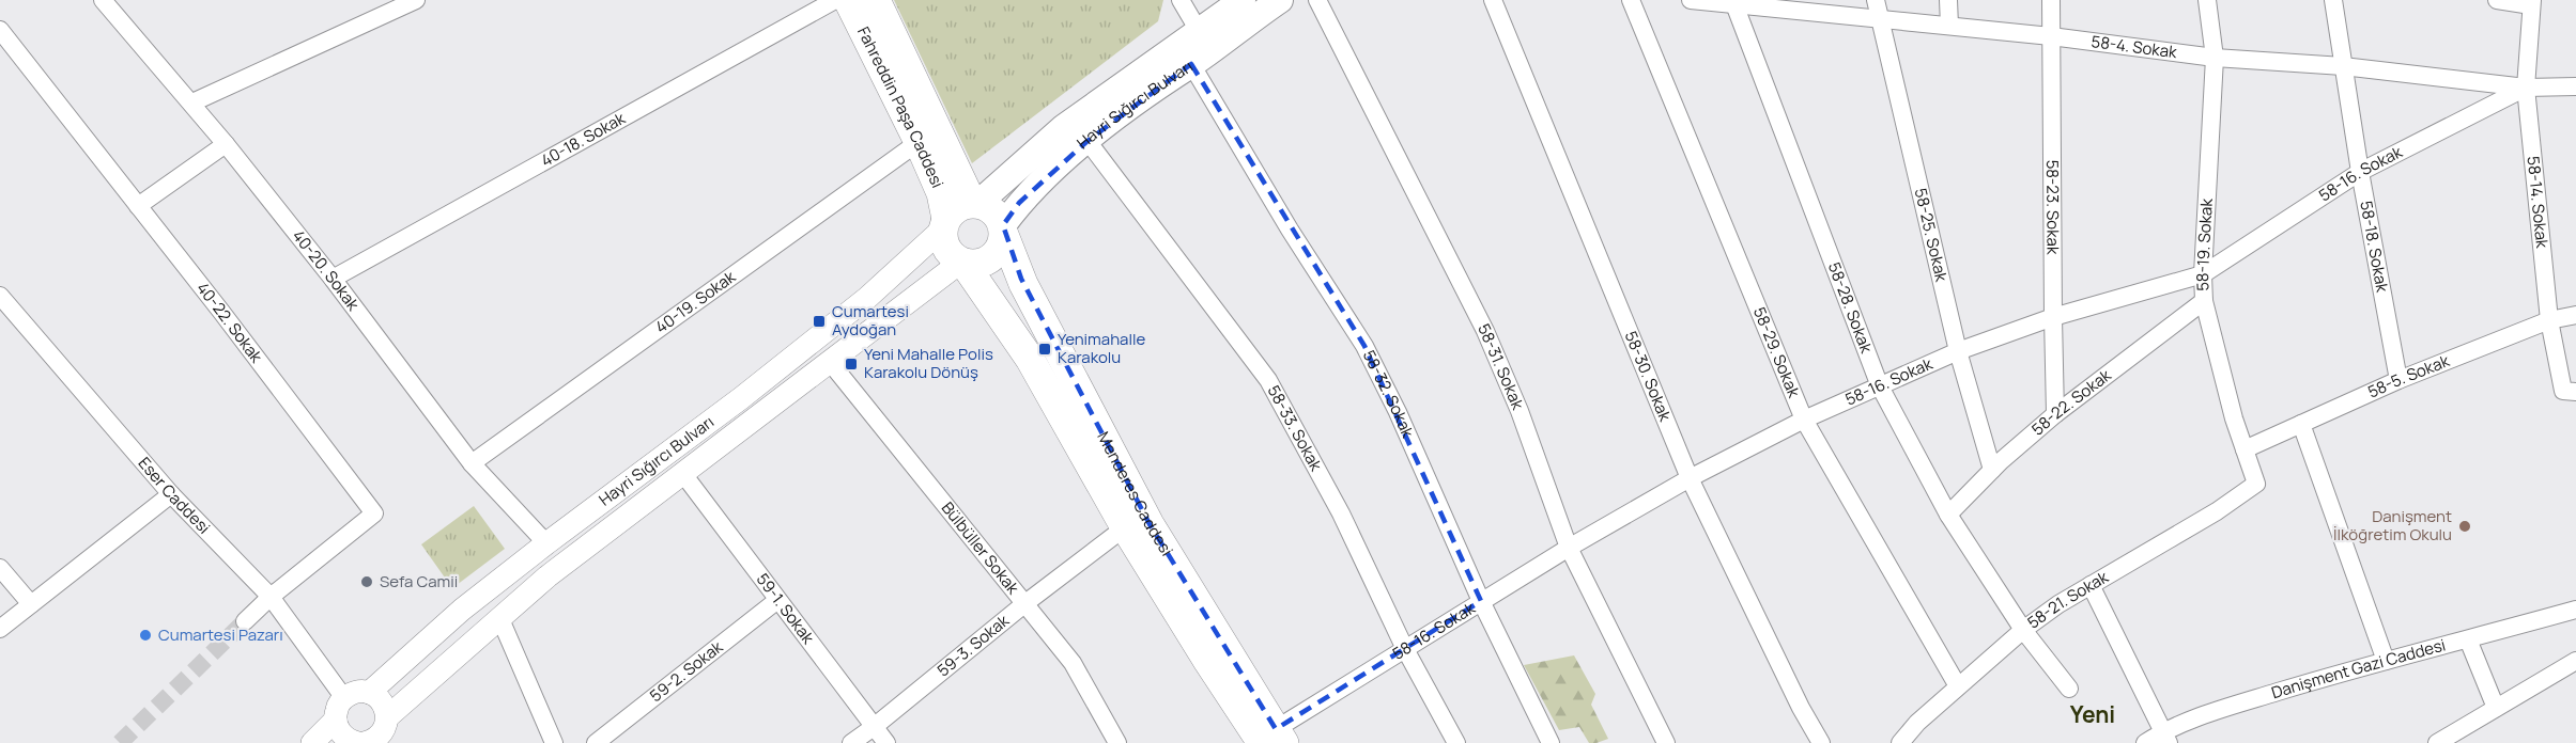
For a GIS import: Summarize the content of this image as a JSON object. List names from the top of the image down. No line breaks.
{"streets":{"main road":["Hayri Sığırcı Bulvarı","Fahreddin Paşa Caddesi","Menderes Caddesi"],"street":["58-4. Sokak","40-18. Sokak","58-16. Sokak","58-14. Sokak","58-23. Sokak","58-25. Sokak","58-19. Sokak","58-18. Sokak","40-20. Sokak","40-19. Sokak","58-28. Sokak","40-22. Sokak","58-29. Sokak","58-31. Sokak","58-30. Sokak","58-5. Sokak","58-32. Sokak","58-22. Sokak","58-33. Sokak","Eser Caddesi","Bülbüller Sokak","58-21. Sokak","59-1. Sokak","59-3. Sokak","Danişment Gazi Caddesi","59-2. Sokak"]},"crossings":[["58-4. Sokak","58-16. Sokak"],["58-4. Sokak","58-14. Sokak"],["58-4. Sokak","58-23. Sokak"],["58-4. Sokak","58-25. Sokak"],["58-4. Sokak","58-19. Sokak"],["58-4. Sokak","58-18. Sokak"],["58-4. Sokak","58-28. Sokak"],["Hayri Sığırcı Bulvarı","Fahreddin Paşa Caddesi"],["Hayri Sığırcı Bulvarı","40-20. Sokak"],["Hayri Sığırcı Bulvarı","58-32. Sokak"],["Hayri Sığırcı Bulvarı","58-33. Sokak"],["Hayri Sığırcı Bulvarı","Menderes Caddesi"],["Hayri Sığırcı Bulvarı","Eser Caddesi"],["Hayri Sığırcı Bulvarı","Bülbüller Sokak"],["Hayri Sığırcı Bulvarı","59-1. Sokak"],["Fahreddin Paşa Caddesi","40-19. Sokak"],["Fahreddin Paşa Caddesi","Menderes Caddesi"],["40-18. Sokak","40-20. Sokak"],["58-16. Sokak","58-14. Sokak"],["58-16. Sokak","58-23. Sokak"],["58-16. Sokak","58-25. Sokak"],["58-16. Sokak","58-19. Sokak"],["58-16. Sokak","58-18. Sokak"],["58-16. Sokak","58-28. Sokak"],["58-16. Sokak","58-29. Sokak"],["58-16. Sokak","58-31. Sokak"],["58-16. Sokak","58-30. Sokak"],["58-16. Sokak","58-32. Sokak"],["58-16. Sokak","58-33. Sokak"],["58-16. Sokak","Menderes Caddesi"],["58-14. Sokak","58-5. Sokak"],["58-23. Sokak","58-22. Sokak"],["58-25. Sokak","58-22. Sokak"],["58-19. Sokak","58-5. Sokak"],["58-19. Sokak","58-22. Sokak"],["58-19. Sokak","58-21. Sokak"],["58-18. Sokak","58-5. Sokak"],["40-20. Sokak","40-19. Sokak"],["58-28. Sokak","58-22. Sokak"],["58-28. Sokak","58-21. Sokak"],["40-22. Sokak","Eser Caddesi"],["58-29. Sokak","58-21. Sokak"],["Menderes Caddesi","59-3. Sokak"],["Bülbüller Sokak","59-3. Sokak"],["59-1. Sokak","59-3. Sokak"],["59-1. Sokak","59-2. Sokak"]],"districts":["Yeni"],"places":{"transit":["Cumartesi Aydoğan","Yenimahalle Karakolu","Yeni Mahalle Polis Karakolu Dönüş"],"other":["Danişment İlköğretim Okulu","Sefa Camii","Cumartesi Pazarı"]}}
